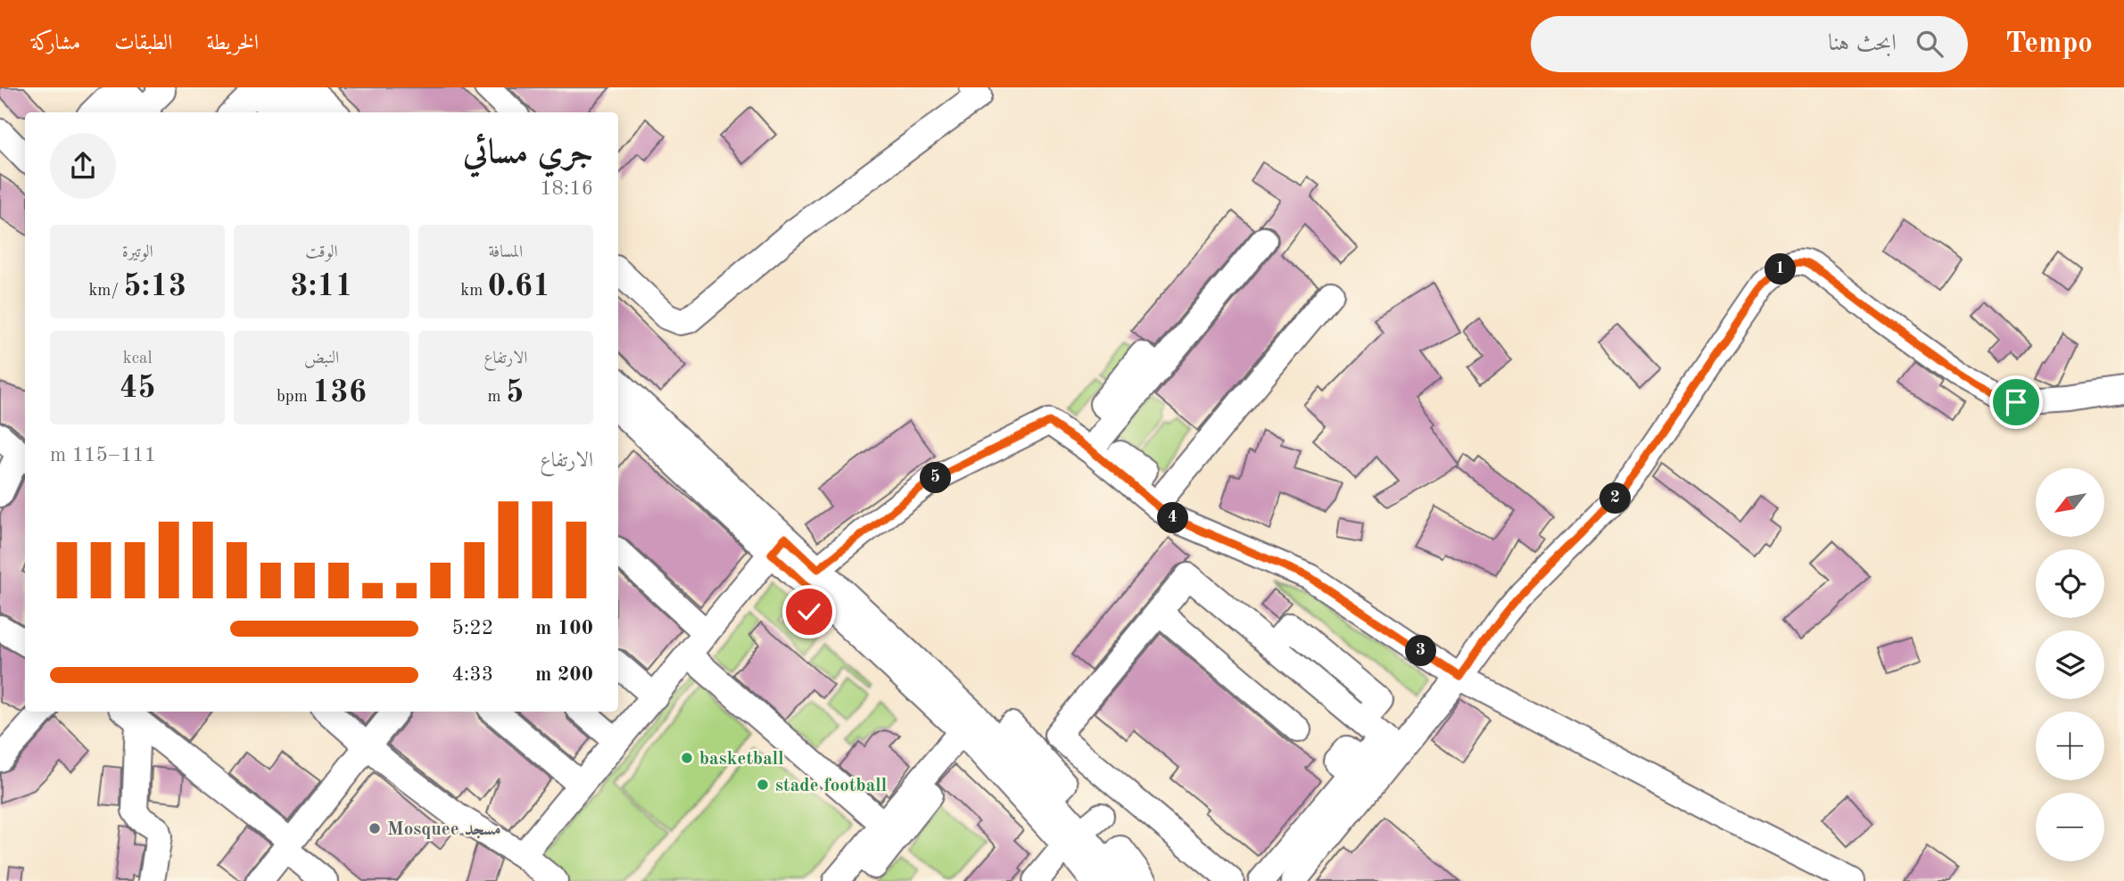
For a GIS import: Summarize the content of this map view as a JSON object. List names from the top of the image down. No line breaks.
{"places":["basketball","stade football","Mosquee مسجد"],"north":"bottom left","page":{"header":"Tempo","search":"ابحث هنا","nav":["الخريطة","الطبقات","مشاركة"],"heading":["جري مسائي","18:16"],"stats":[["المسافة","0.61 km"],["الوقت","3:11"],["الوتيرة","5:13 /km"],["الارتفاع","5 m"],["النبض","136 bpm"],["kcal","45"]],"pins":["1","5","2","4","3"],"chart":["الارتفاع","111–115 m"],"map_buttons":["+","−"],"list":[{"name":"100 m","note":"5:22"},{"name":"200 m","note":"4:33"}]}}
